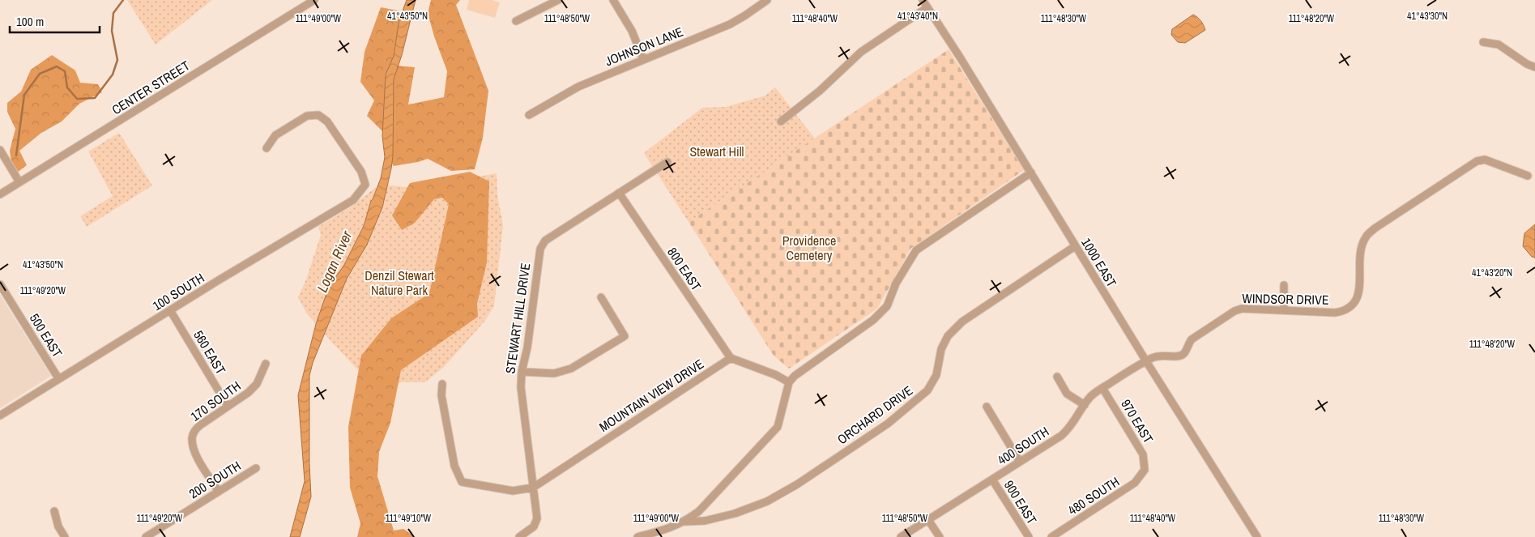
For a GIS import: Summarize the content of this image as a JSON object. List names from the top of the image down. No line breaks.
{"streets":{"street":["JOHNSON LANE","CENTER STREET","1000 EAST","800 EAST","100 SOUTH","WINDSOR DRIVE","STEWART HILL DRIVE","500 EAST","560 EAST","MOUNTAIN VIEW DRIVE","170 SOUTH","ORCHARD DRIVE","970 EAST","400 SOUTH","200 SOUTH","480 SOUTH","900 EAST"]},"crossings":[["1000 EAST","WINDSOR DRIVE"],["1000 EAST","ORCHARD DRIVE"],["1000 EAST","400 SOUTH"],["800 EAST","STEWART HILL DRIVE"],["800 EAST","MOUNTAIN VIEW DRIVE"],["100 SOUTH","500 EAST"],["100 SOUTH","560 EAST"],["WINDSOR DRIVE","400 SOUTH"],["STEWART HILL DRIVE","MOUNTAIN VIEW DRIVE"],["560 EAST","170 SOUTH"],["170 SOUTH","200 SOUTH"],["970 EAST","400 SOUTH"],["970 EAST","480 SOUTH"],["400 SOUTH","900 EAST"]],"water":["Logan River"],"parks":["Stewart Hill","Providence Cemetery","Denzil Stewart Nature Park"],"scale_bar":"100 m","coordinates":["41°43'50\"N","41°43'40\"N","41°43'30\"N","111°49'00\"W","111°48'50\"W","111°48'40\"W","111°48'30\"W","111°48'20\"W","41°43'20\"N","111°49'20\"W","111°49'10\"W"]}
